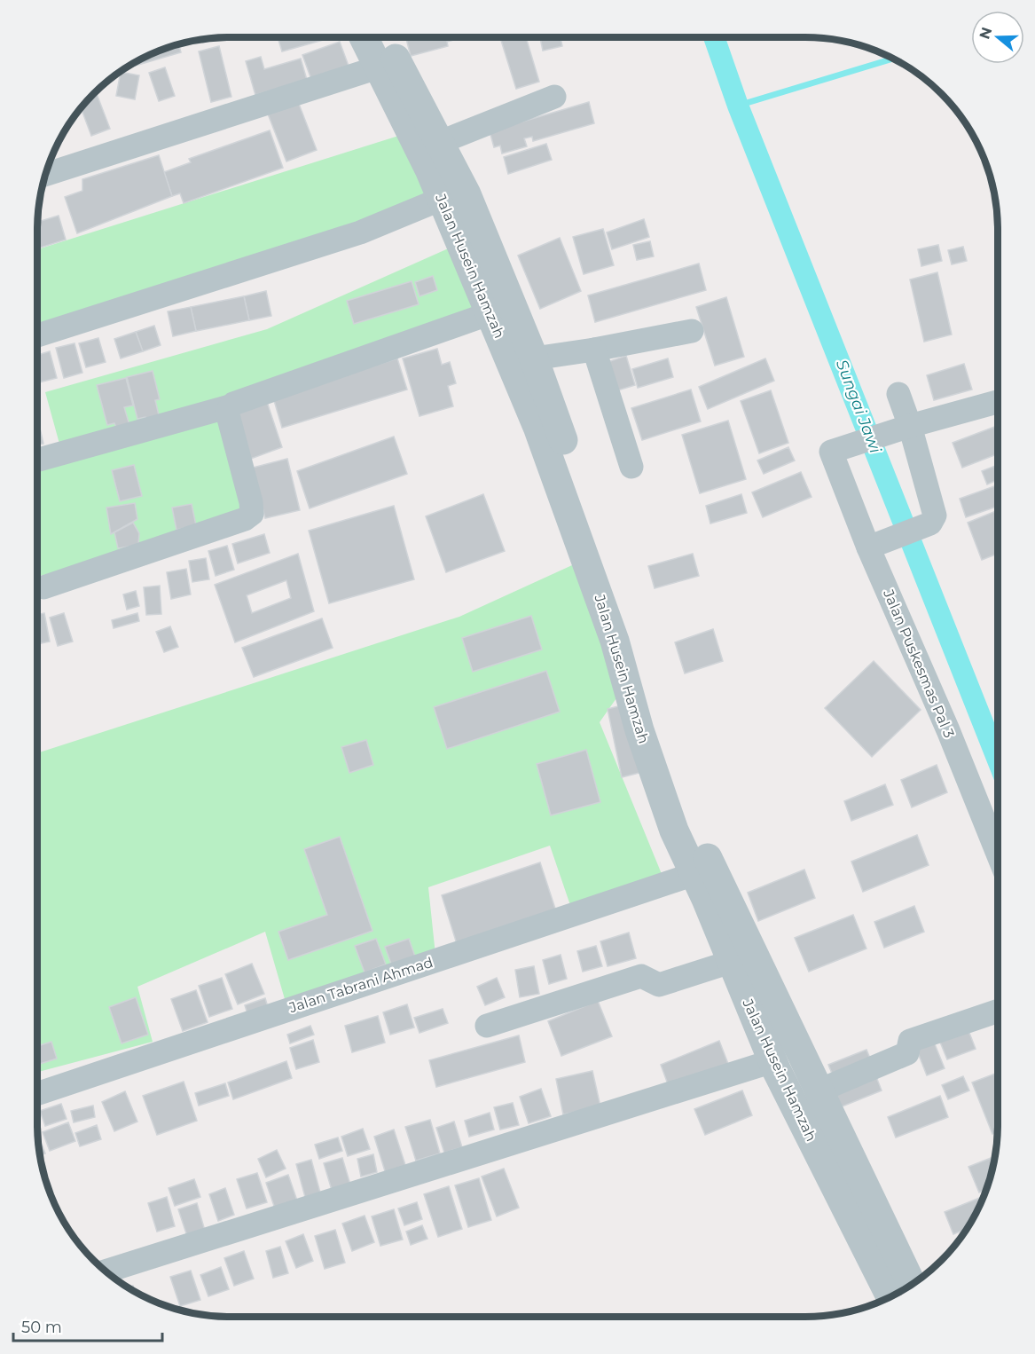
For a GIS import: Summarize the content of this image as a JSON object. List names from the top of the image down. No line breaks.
{"streets":{"street":["Jalan Husein Hamzah","Jalan Puskesmas Pal 3","Jalan Tabrani Ahmad"]},"crossings":[["Jalan Husein Hamzah","Jalan Tabrani Ahmad"]],"water":["Sungai Jawi"],"scale_bar":"50 m","north":"left"}
